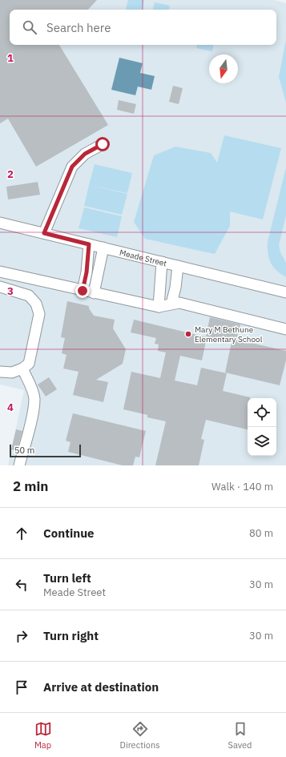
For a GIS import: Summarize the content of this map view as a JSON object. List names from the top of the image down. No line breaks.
{"streets":{"street":["Meade Street"]},"places":["Mary M Bethune Elementary School"],"scale_bar":"50 m","north":"bottom","page":{"search":"Search here","scale":"50 m","heading":["2 min","Walk · 140 m"],"list":[["Continue","80 m"],["Turn left","Meade Street","30 m"],["Turn right","30 m"],"Arrive at destination"],"nav":["Map","Directions","Saved"]},"grid":{"rows":["1","2","3","4"]}}
